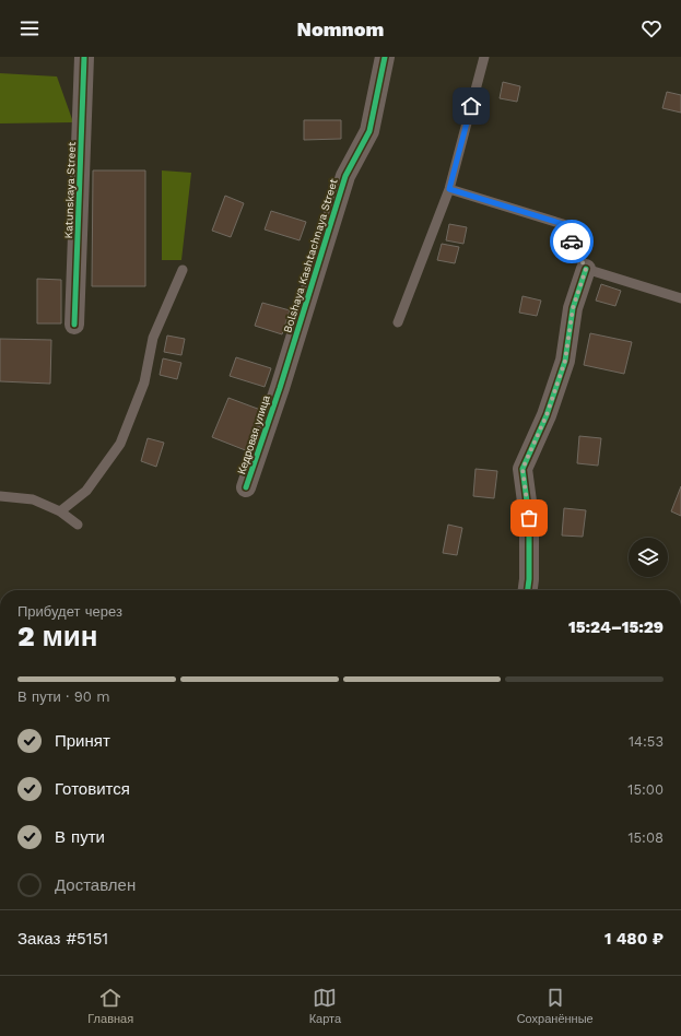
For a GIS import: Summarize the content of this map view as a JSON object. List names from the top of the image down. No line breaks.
{"streets":{"street":["Katunskaya Street","Bolshaya Kashtachnaya Street","Кедровая улица"]},"crossings":[["Bolshaya Kashtachnaya Street","Кедровая улица"]],"page":{"header":"Nomnom","heading":["2 мин","Прибудет через","15:24–15:29"],"panel":["Заказ #5151","1 480 ₽"],"bar":"В пути · 90 m","list":[["Принят","14:53"],["Готовится","15:00"],["В пути","15:08"],"Доставлен"],"tabs":["Главная","Карта","Сохранённые"]}}
